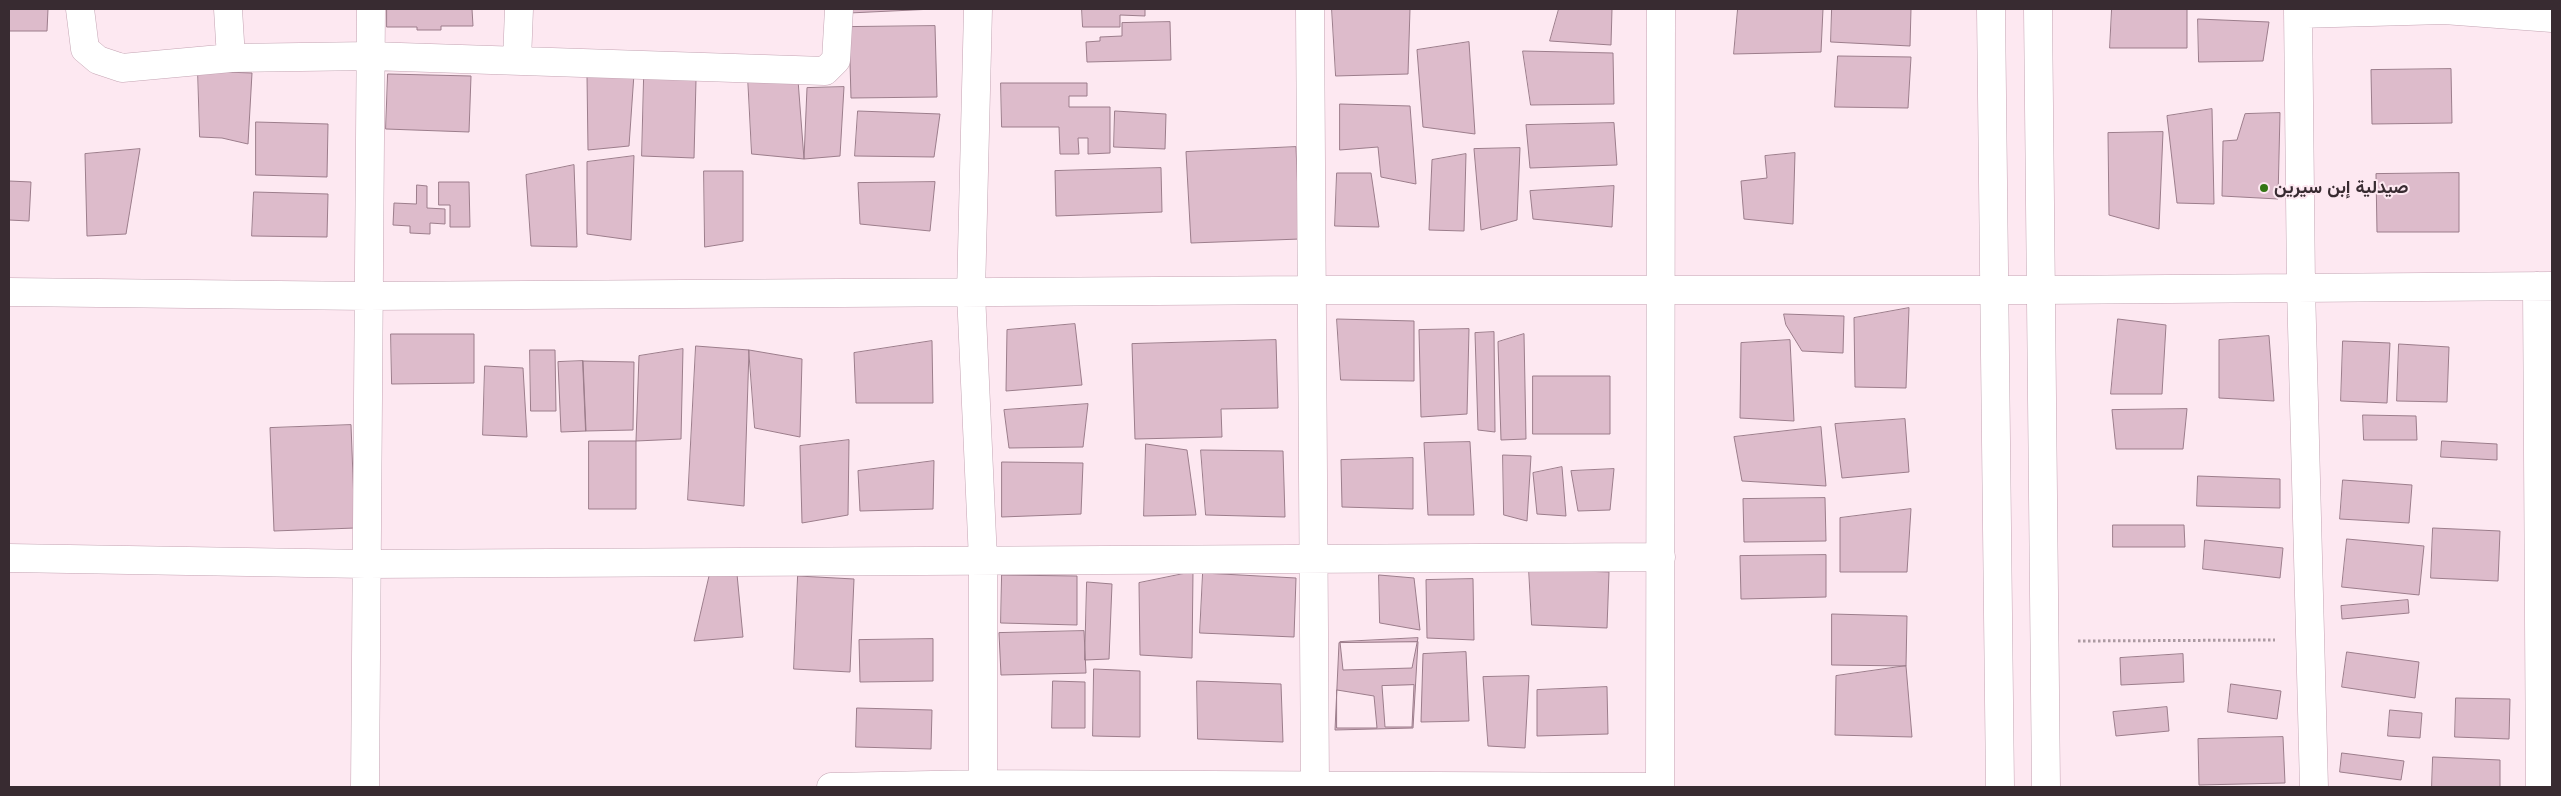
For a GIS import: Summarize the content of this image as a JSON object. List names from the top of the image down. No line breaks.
{"places":["صيدلية إبن سيرين"]}
